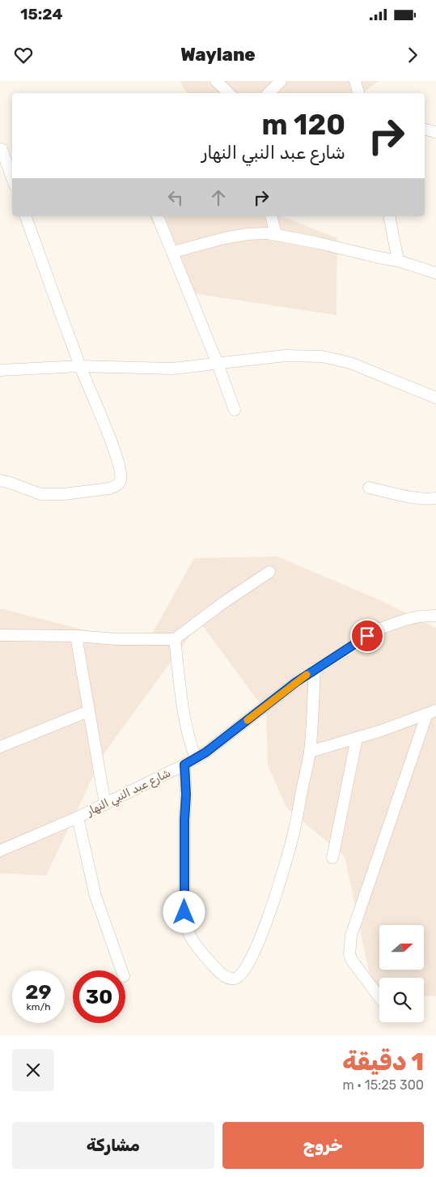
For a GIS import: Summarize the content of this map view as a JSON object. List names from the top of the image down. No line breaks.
{"streets":{"street":["شارع عبد النبي النهار"]},"north":"right","page":{"status":"15:24","header":"Waylane","turn":["120 m","شارع عبد النبي النهار"],"speed":"29 km/h","limit":"30","heading":["1 دقيقة","300 m · 15:25"],"buttons":["خروج","مشاركة"]}}
